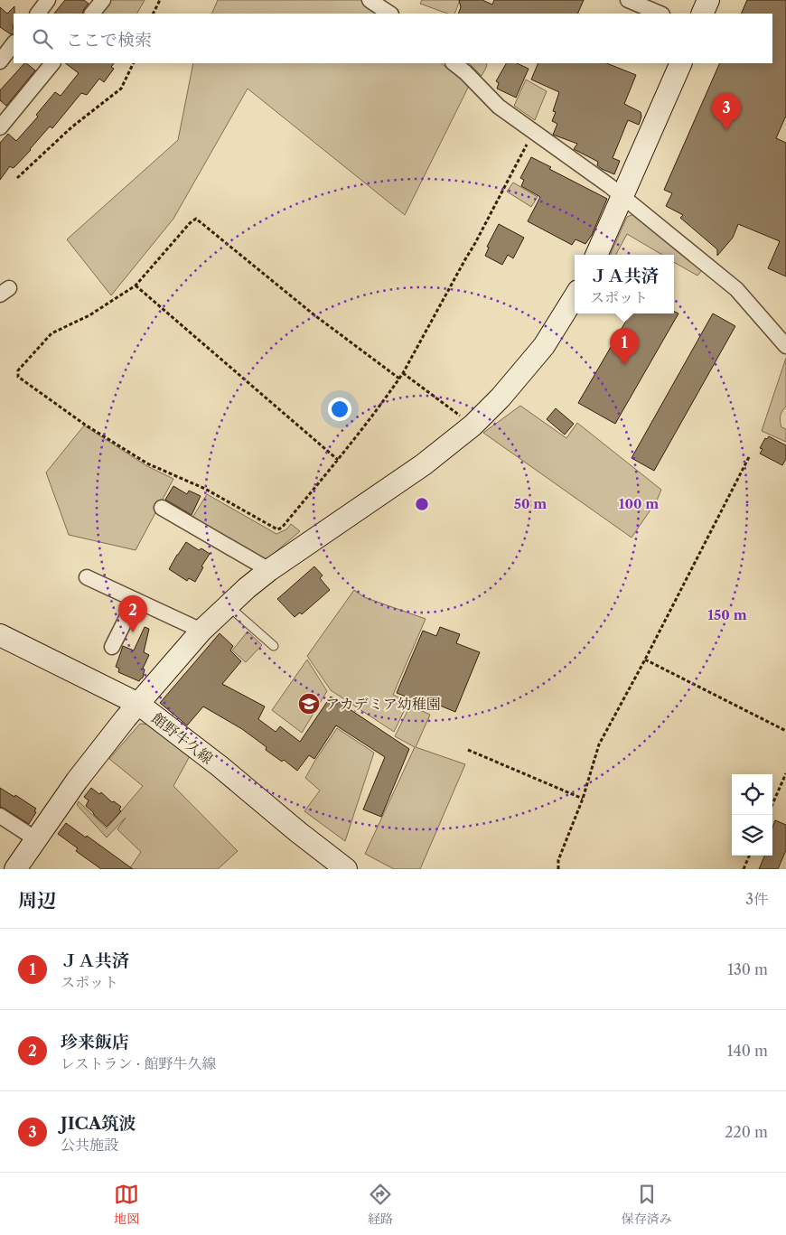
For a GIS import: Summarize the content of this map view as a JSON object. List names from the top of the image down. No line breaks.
{"streets":{"street":["館野牛久線"]},"places":{"school or university":["アカデミア幼稚園"]},"page":{"search":"ここで検索","pins":["3","1","2"],"popup":["ＪＡ共済","スポット"],"heading":["周辺","3件"],"list":[{"mark":"1","name":"ＪＡ共済","note":"スポット","value":"130 m"},{"mark":"2","name":"珍来飯店","note":"レストラン · 館野牛久線","value":"140 m"},{"mark":"3","name":"JICA筑波","note":"公共施設","value":"220 m"}],"nav":["地図","経路","保存済み"]},"rings":["50 m","100 m","150 m"]}
